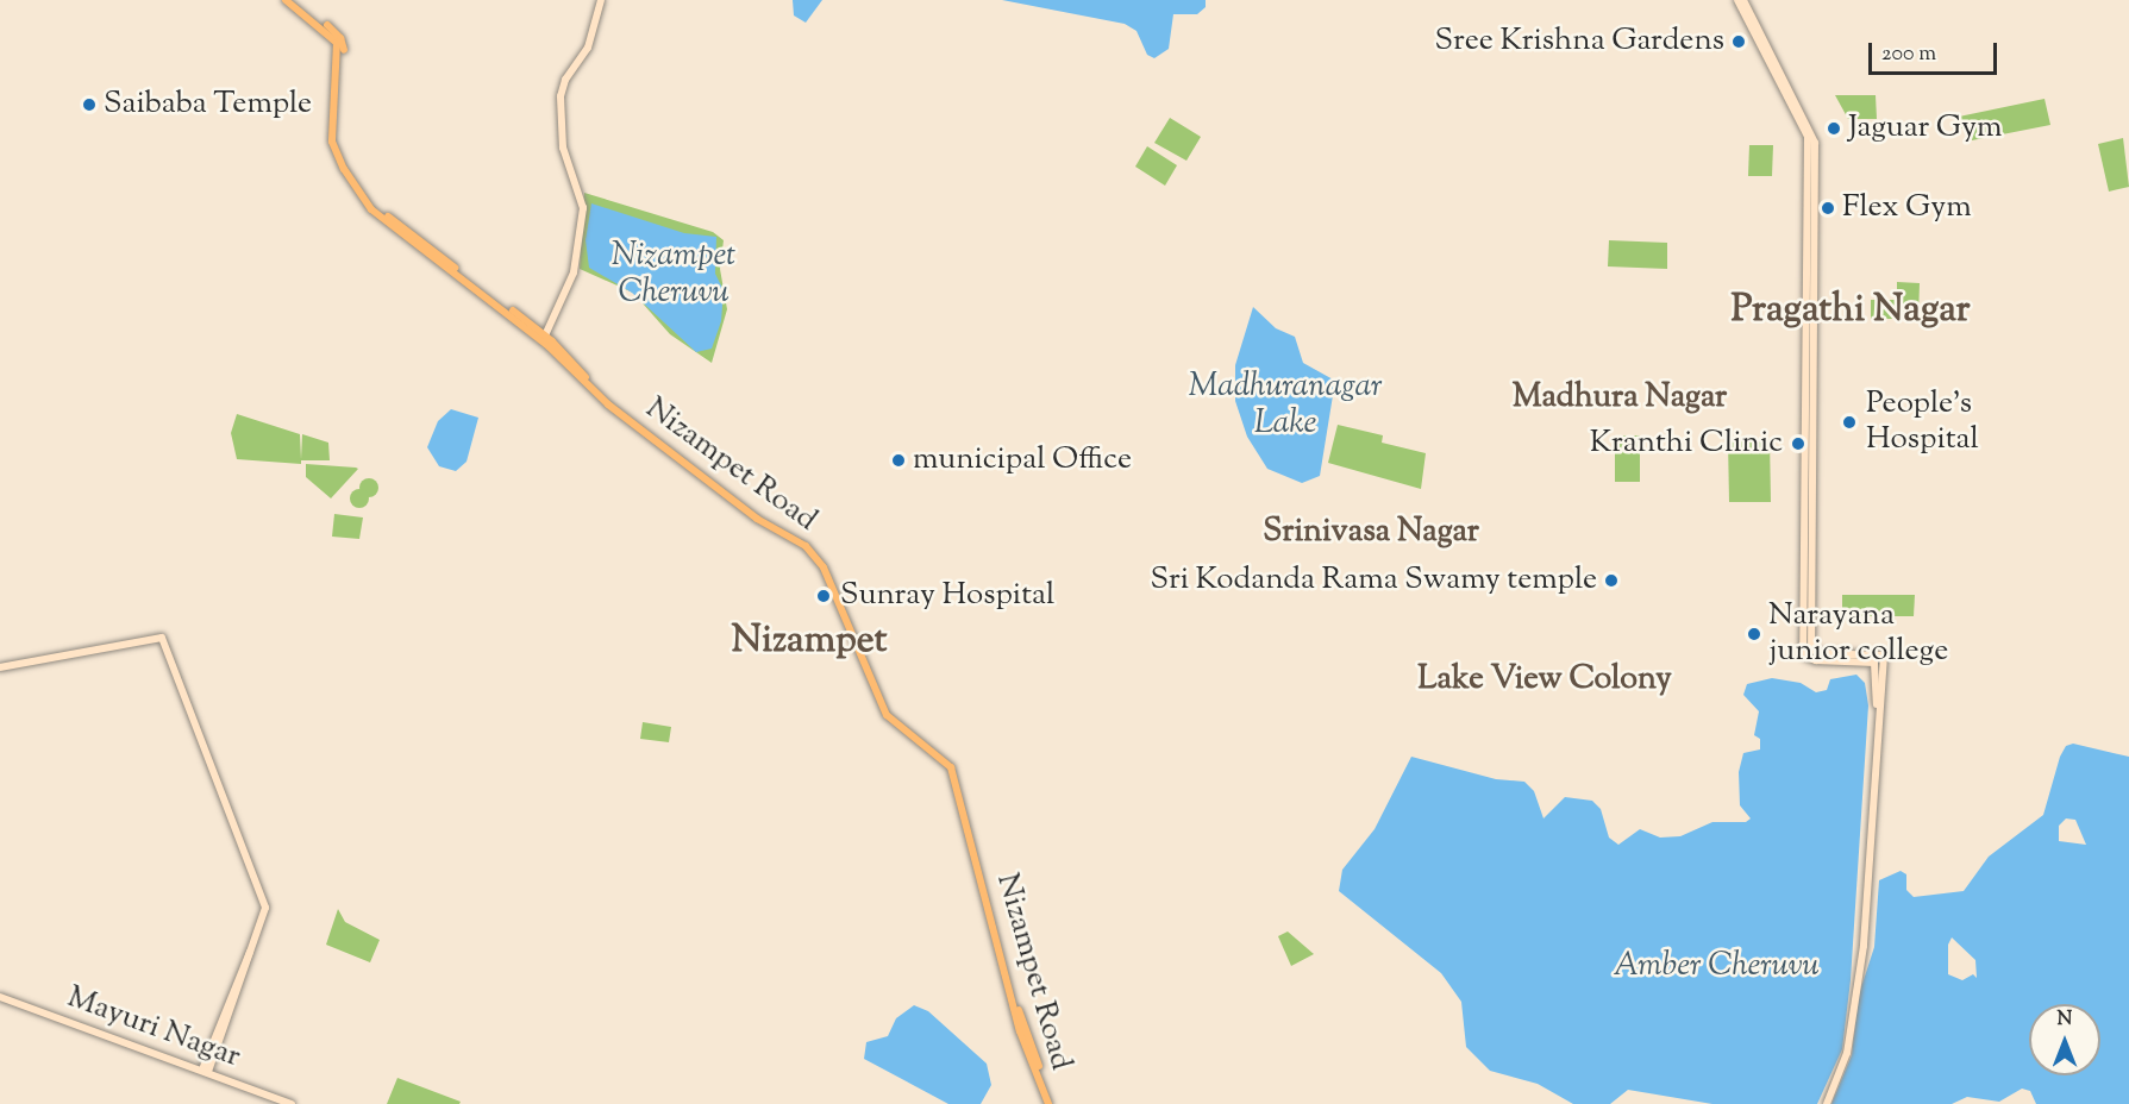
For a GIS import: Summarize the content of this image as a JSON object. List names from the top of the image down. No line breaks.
{"streets":{"main road":["Nizampet Road","Mayuri Nagar"]},"districts":["Pragathi Nagar","Madhura Nagar","Srinivasa Nagar","Nizampet","Lake View Colony"],"water":["Nizampet Cheruvu","Madhuranagar Lake","Amber Cheruvu"],"places":["Sree Krishna Gardens","Saibaba Temple","Jaguar Gym","Flex Gym","People's Hospital","Kranthi Clinic","municipal Office","Sri Kodanda Rama Swamy temple","Sunray Hospital","Narayana junior college"],"scale_bar":"200 m","north":"top"}
